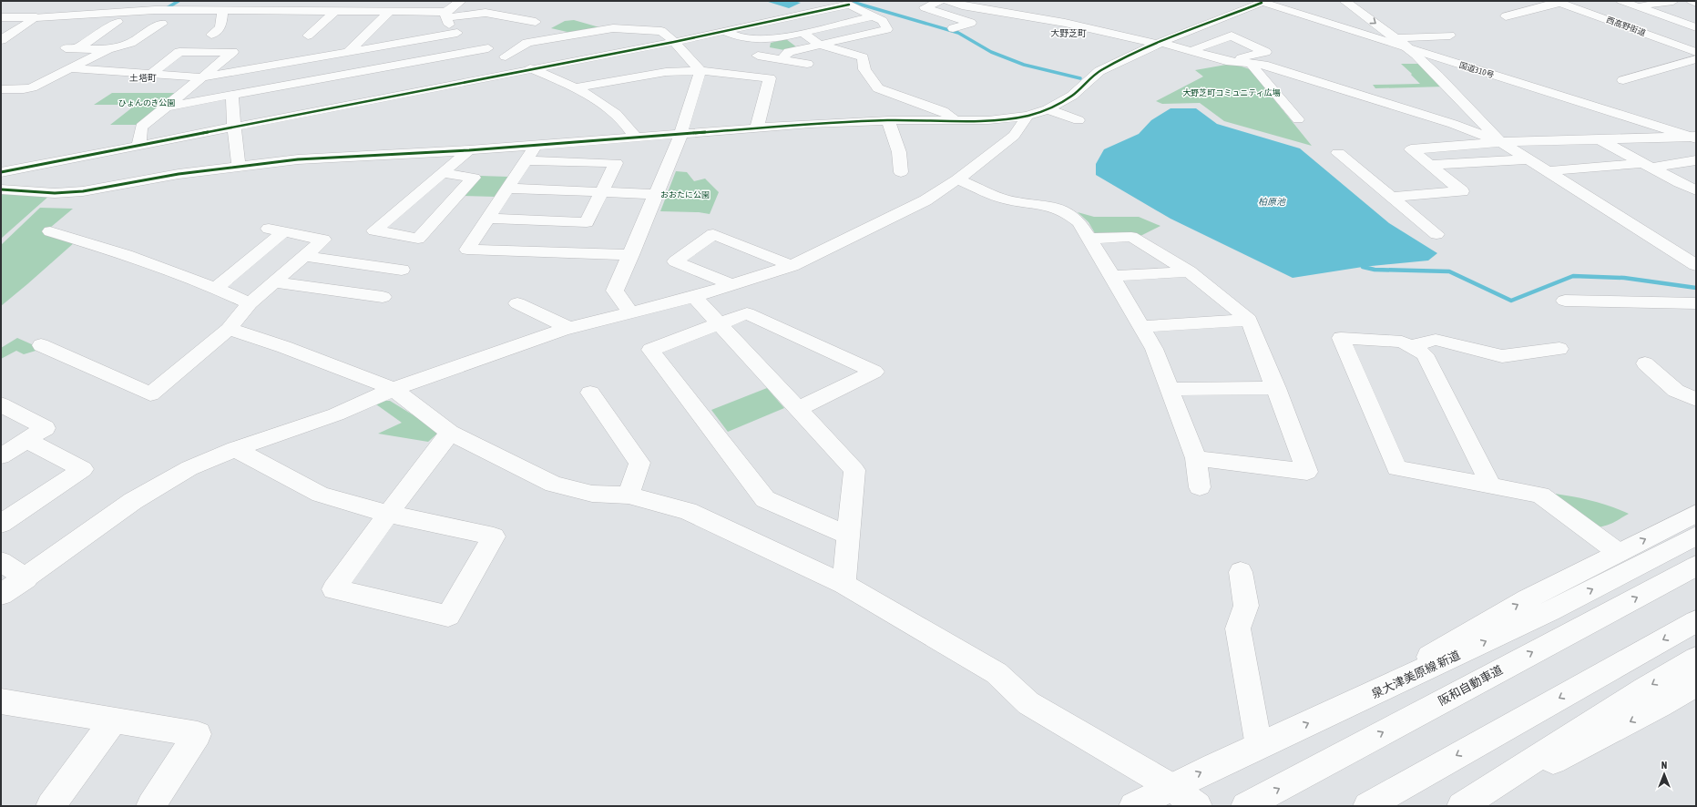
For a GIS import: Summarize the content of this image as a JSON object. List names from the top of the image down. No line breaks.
{"streets":{"main road":["西高野街道","国道310号","泉大津美原線 新道","阪和自動車道"]},"districts":["大野芝町","土塔町"],"water":["柏原池"],"parks":["大野芝町コミュニティ広場","ひょんのき公園","おおたに公園"],"north":"top"}
